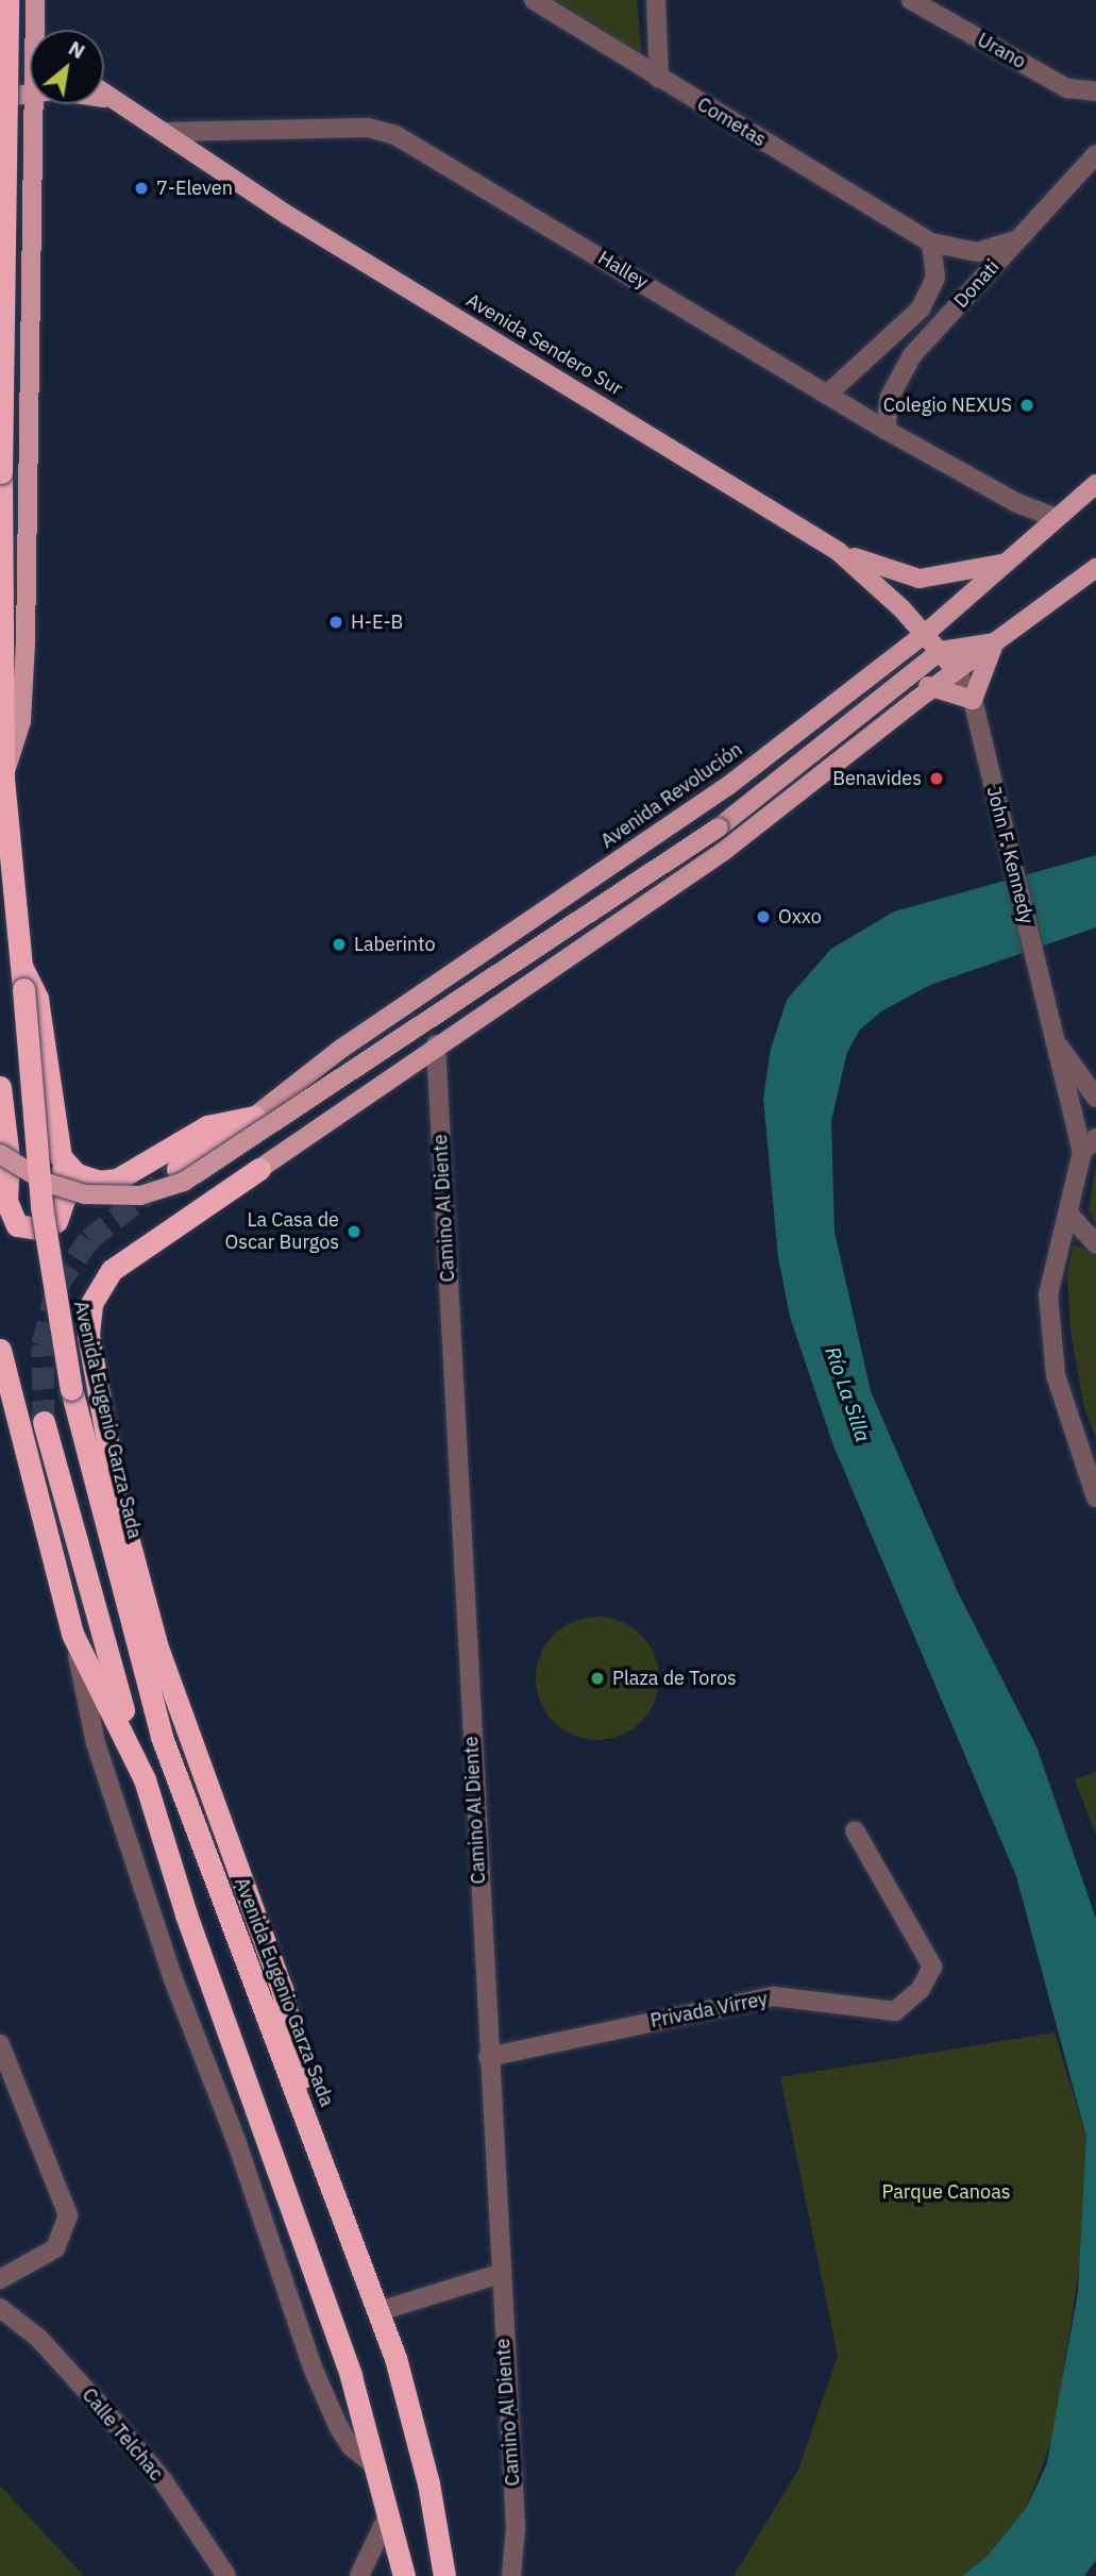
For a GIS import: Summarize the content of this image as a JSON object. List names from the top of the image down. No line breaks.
{"streets":{"highway":["Avenida Eugenio Garza Sada"],"main road":["Avenida Sendero Sur","Avenida Revolución"],"street":["Urano","Cometas","Halley","Donati","John F. Kennedy","Camino Al Diente","Privada Virrey","Calle Telchac"]},"crossings":[["Cometas","Donati"],["Halley","Donati"],["Halley","Avenida Sendero Sur"],["Halley","Avenida Revolución"],["Avenida Sendero Sur","Avenida Revolución"],["Avenida Sendero Sur","John F. Kennedy"],["Camino Al Diente","Privada Virrey"]],"water":["Río La Silla"],"parks":["Parque Canoas"],"places":["7-Eleven","Colegio NEXUS","H-E-B","Benavides","Oxxo","Laberinto","La Casa de Oscar Burgos","Plaza de Toros"],"north":"top right"}
